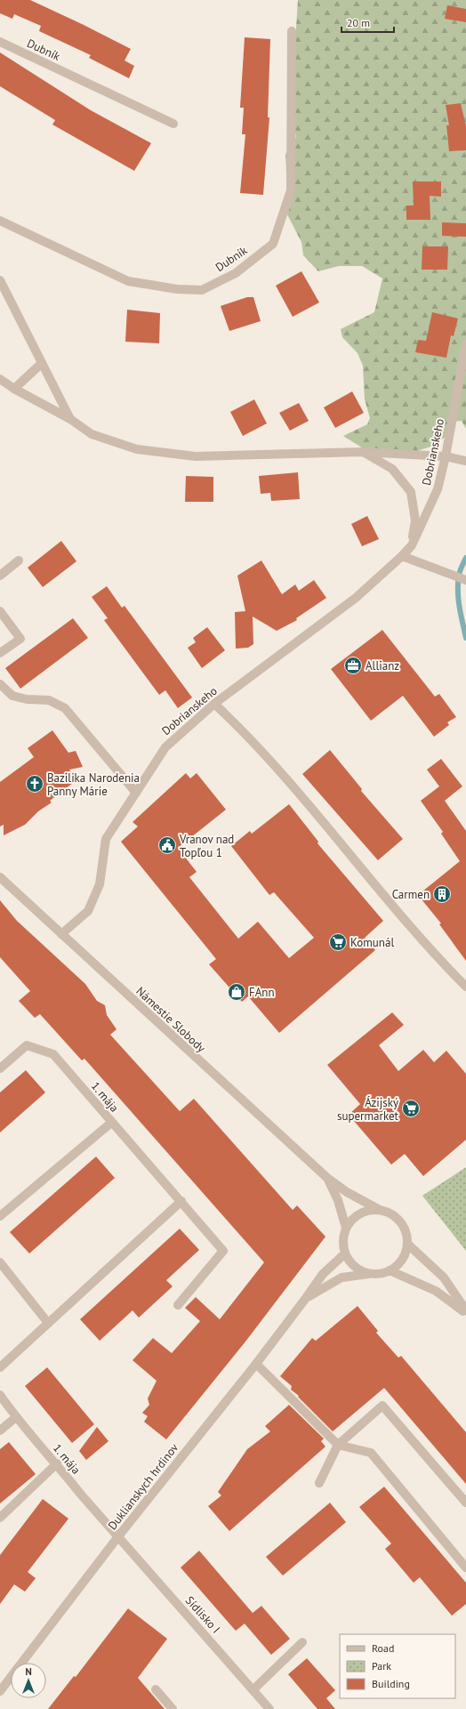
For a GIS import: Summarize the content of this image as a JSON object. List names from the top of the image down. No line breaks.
{"streets":{"street":["Dubník","Dobrianskeho","Námestie Slobody","1. mája","Duklianskych hrdinov","Sídlisko I"]},"crossings":[["Dobrianskeho","Námestie Slobody"],["Námestie Slobody","Duklianskych hrdinov"],["1. mája","Duklianskych hrdinov"],["1. mája","Sídlisko I"],["Duklianskych hrdinov","Sídlisko I"]],"places":{"office":["Allianz"],"church":["Bazilika Narodenia Panny Márie"],"public building":["Vranov nad Topľou 1"],"building":["Carmen"],"supermarket":["Komunál","Ázijský supermarket"],"shop":["FAnn"]},"legend":["Road","Park","Building"],"scale_bar":"20 m","north":"top"}
